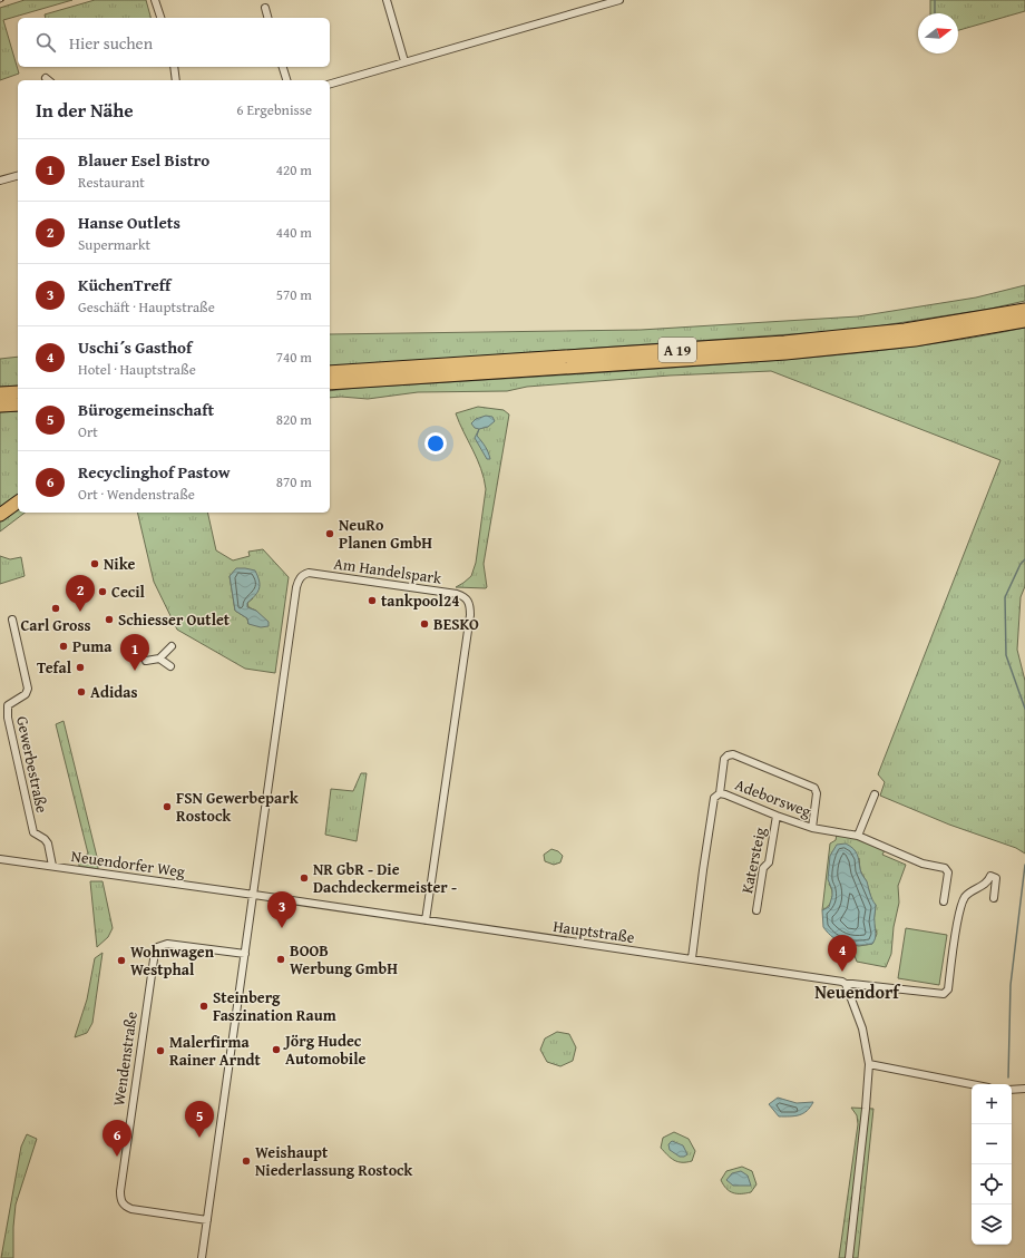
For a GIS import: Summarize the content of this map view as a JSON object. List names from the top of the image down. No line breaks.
{"streets":{"highway":["A 19"],"street":["Am Handelspark","Gewerbestraße","Adeborsweg","Katersteig","Neuendorfer Weg","Hauptstraße","Wendenstraße"]},"crossings":[["Am Handelspark","Neuendorfer Weg"],["Am Handelspark","Hauptstraße"],["Gewerbestraße","Neuendorfer Weg"],["Adeborsweg","Katersteig"],["Adeborsweg","Hauptstraße"],["Neuendorfer Weg","Hauptstraße"]],"districts":["Neuendorf"],"places":["NeuRo Planen GmbH","Nike","Cecil","tankpool24","Carl Gross","Schiesser Outlet","BESKO","Puma","Tefal","Adidas","FSN Gewerbepark Rostock","NR GbR - Die Dachdeckermeister -","BOOB Werbung GmbH","Wohnwagen Westphal","Steinberg Faszination Raum","Jörg Hudec Automobile","Malerfirma Rainer Arndt","Weishaupt Niederlassung Rostock"],"north":"right","page":{"search":"Hier suchen","heading":["In der Nähe","6 Ergebnisse"],"list":[{"mark":"1","name":"Blauer Esel Bistro","note":"Restaurant","value":"420 m"},{"mark":"2","name":"Hanse Outlets","note":"Supermarkt","value":"440 m"},{"mark":"3","name":"KüchenTreff","note":"Geschäft · Hauptstraße","value":"570 m"},{"mark":"4","name":"Uschi´s Gasthof","note":"Hotel · Hauptstraße","value":"740 m"},{"mark":"5","name":"Bürogemeinschaft","note":"Ort","value":"820 m"},{"mark":"6","name":"Recyclinghof Pastow","note":"Ort · Wendenstraße","value":"870 m"}],"pins":["2","1","3","4","5","6"],"map_buttons":["+","−"]}}
